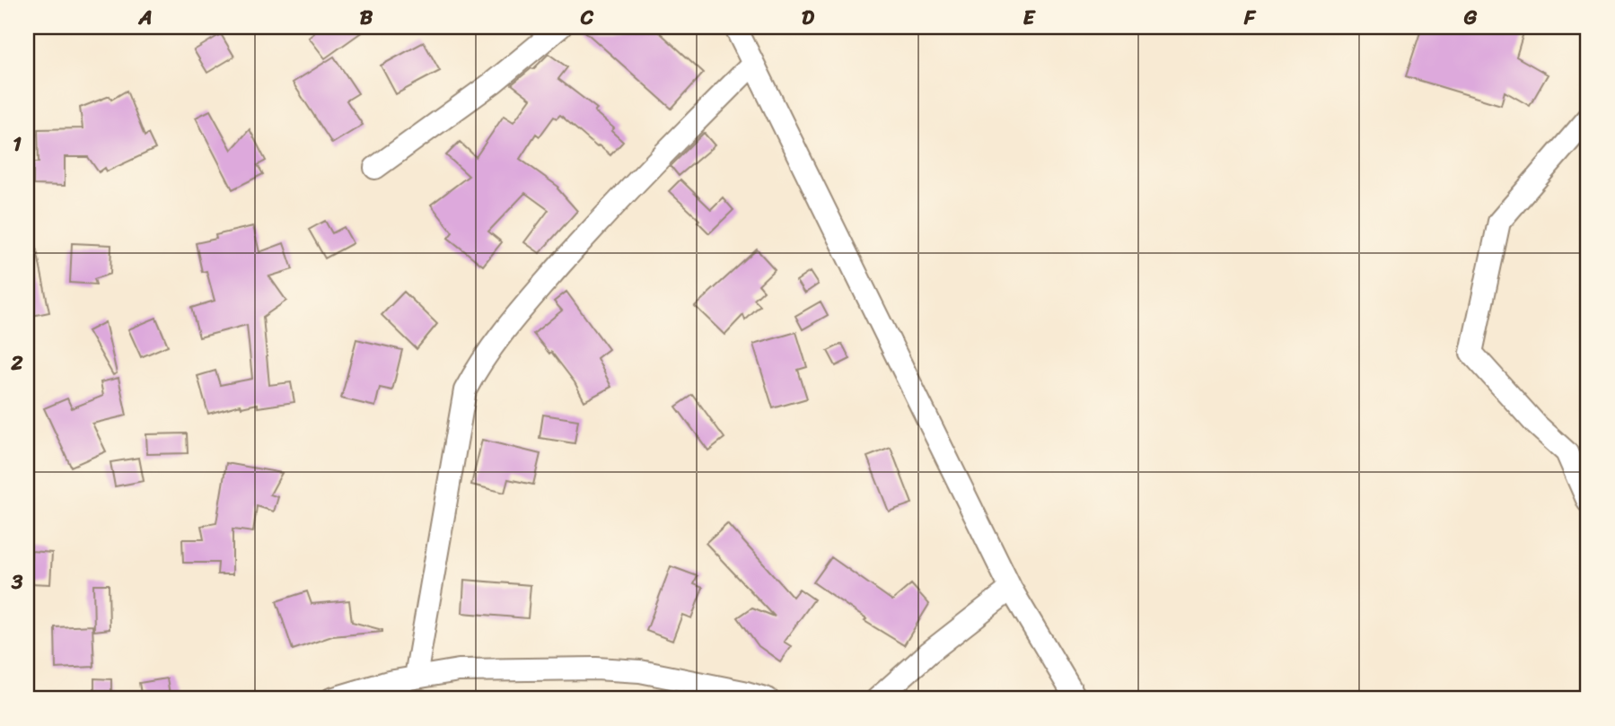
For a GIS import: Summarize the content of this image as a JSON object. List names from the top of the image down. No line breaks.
{"grid":{"columns":["A","B","C","D","E","F","G"],"rows":["1","2","3"]}}
